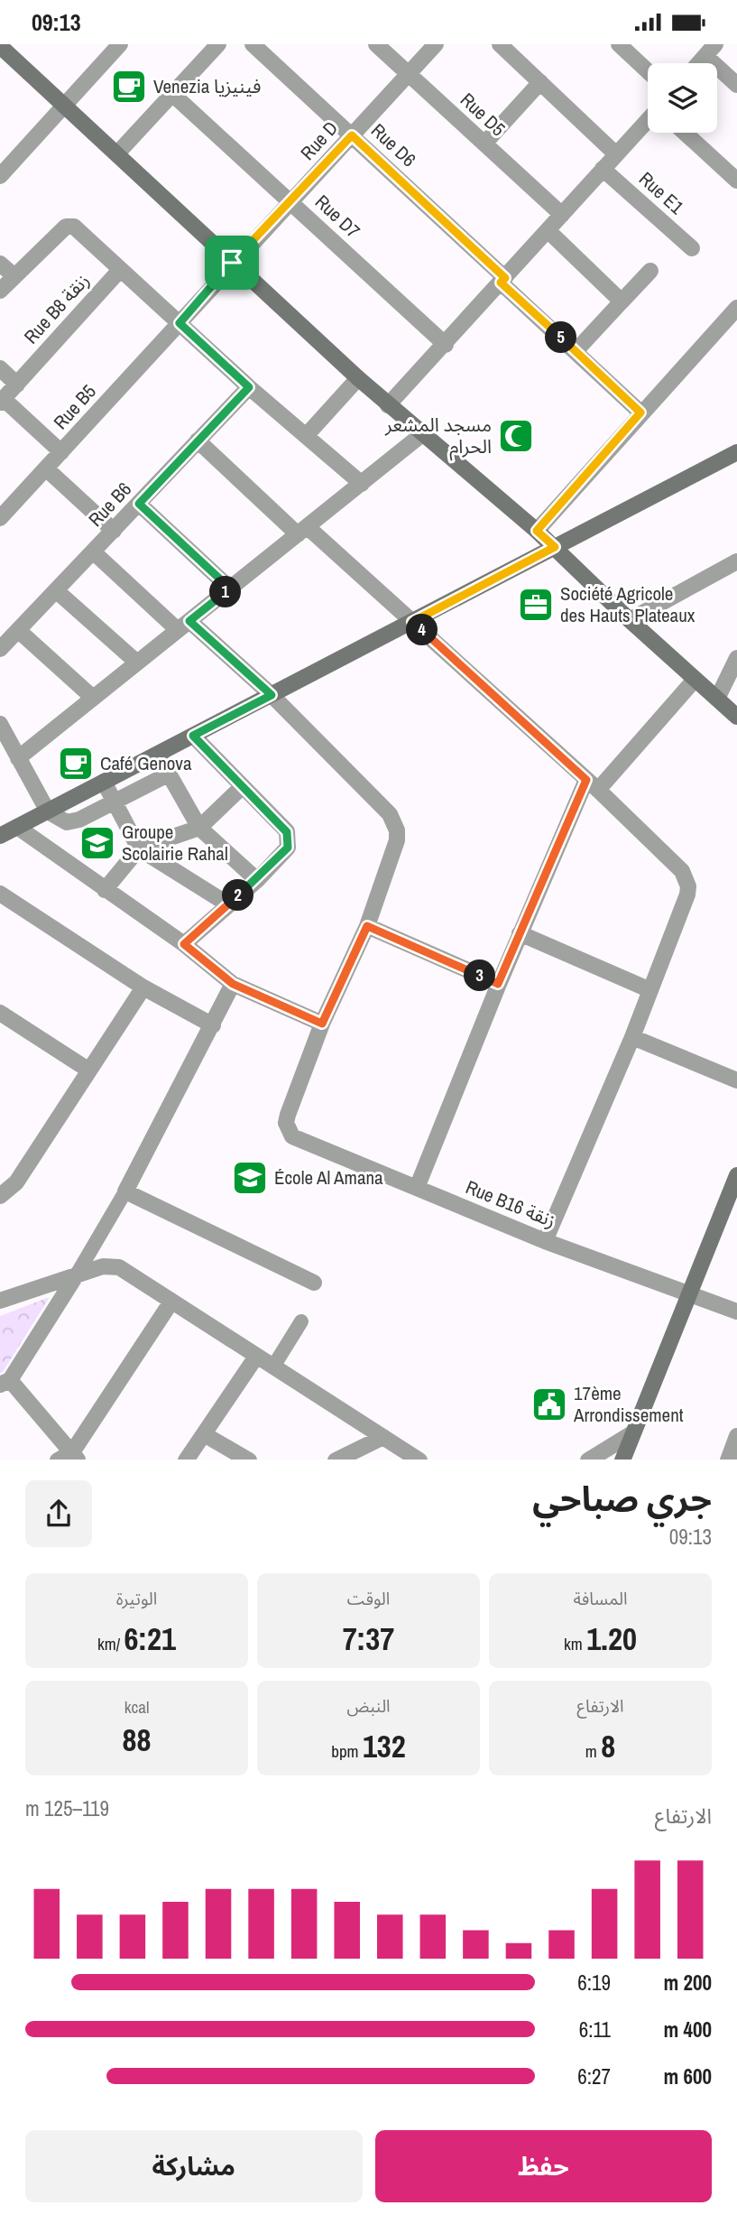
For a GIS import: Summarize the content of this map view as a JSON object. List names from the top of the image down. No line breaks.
{"streets":{"street":["Rue D5","Rue D","Rue D6","Rue E1","Rue D7","Rue B8 زنقة","Rue B5","Rue B6","Rue B16 زنقة"]},"crossings":[["Rue D5","Rue D"],["Rue D","Rue D6"],["Rue D","Rue D7"],["Rue D","Rue B5"]],"places":{"cafe":["Venezia فينيزيا","Café Genova"],"mosque":["مسجد المشعر الحرام"],"office":["Société Agricole des Hauts Plateaux"],"school or university":["Groupe Scolairie Rahal","École Al Amana"],"public building":["17ème Arrondissement"]},"page":{"status":"09:13","pins":["5","1","4","2","3"],"heading":["جري صباحي","09:13"],"stats":[["المسافة","1.20 km"],["الوقت","7:37"],["الوتيرة","6:21 /km"],["الارتفاع","8 m"],["النبض","132 bpm"],["kcal","88"]],"chart":["الارتفاع","119–125 m"],"list":[{"name":"200 m","note":"6:19"},{"name":"400 m","note":"6:11"},{"name":"600 m","note":"6:27"}],"buttons":["حفظ","مشاركة"]}}
